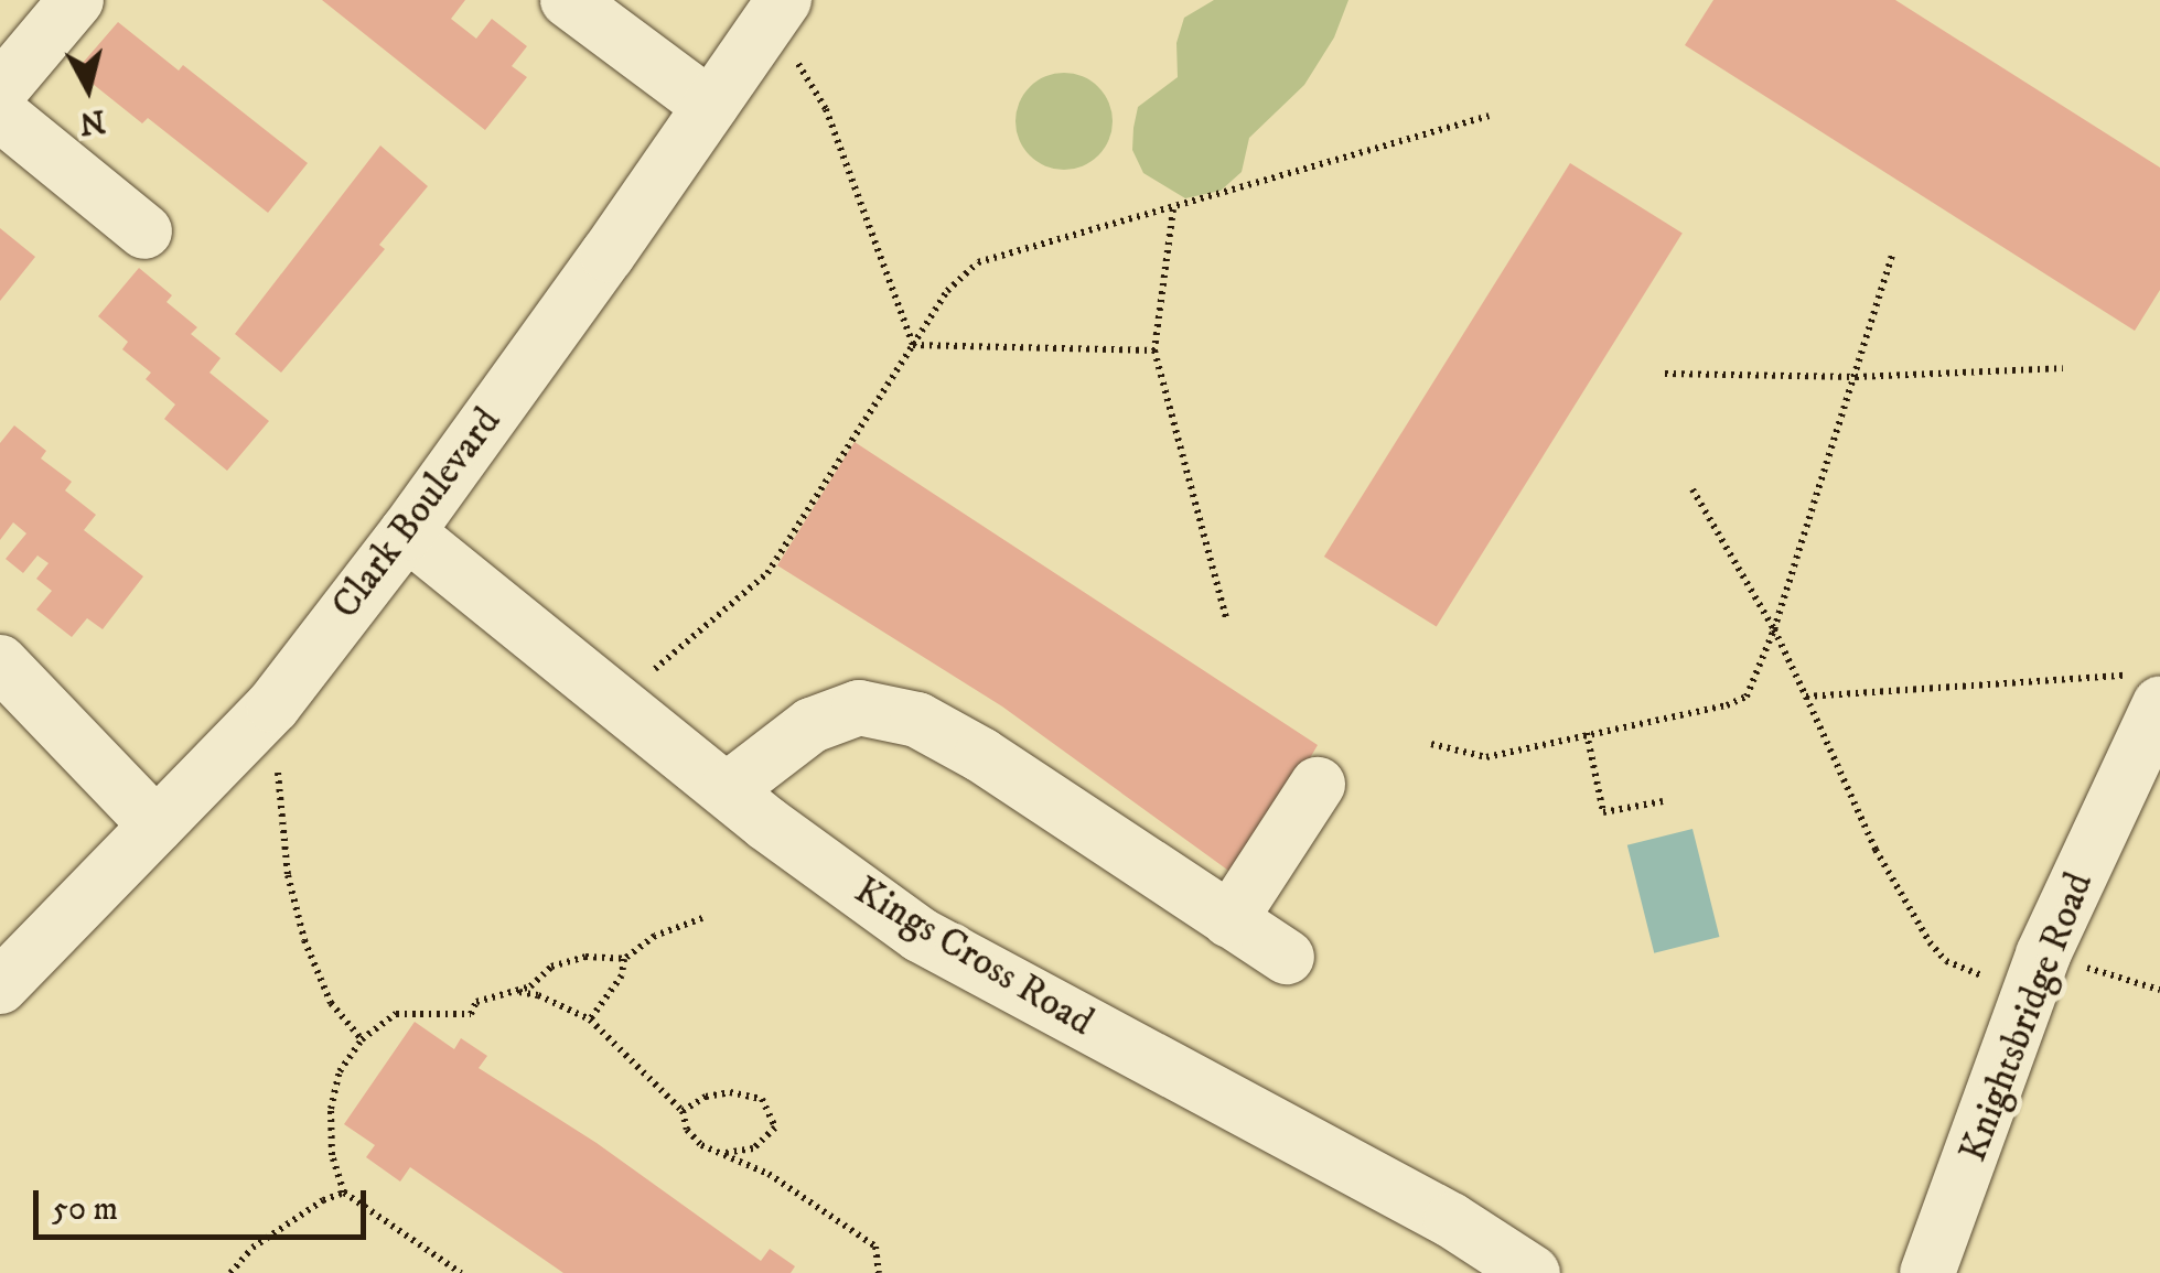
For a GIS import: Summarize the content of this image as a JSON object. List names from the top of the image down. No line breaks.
{"streets":{"street":["Clark Boulevard","Kings Cross Road","Knightsbridge Road"]},"crossings":[["Clark Boulevard","Kings Cross Road"]],"scale_bar":"50 m","north":"bottom"}
